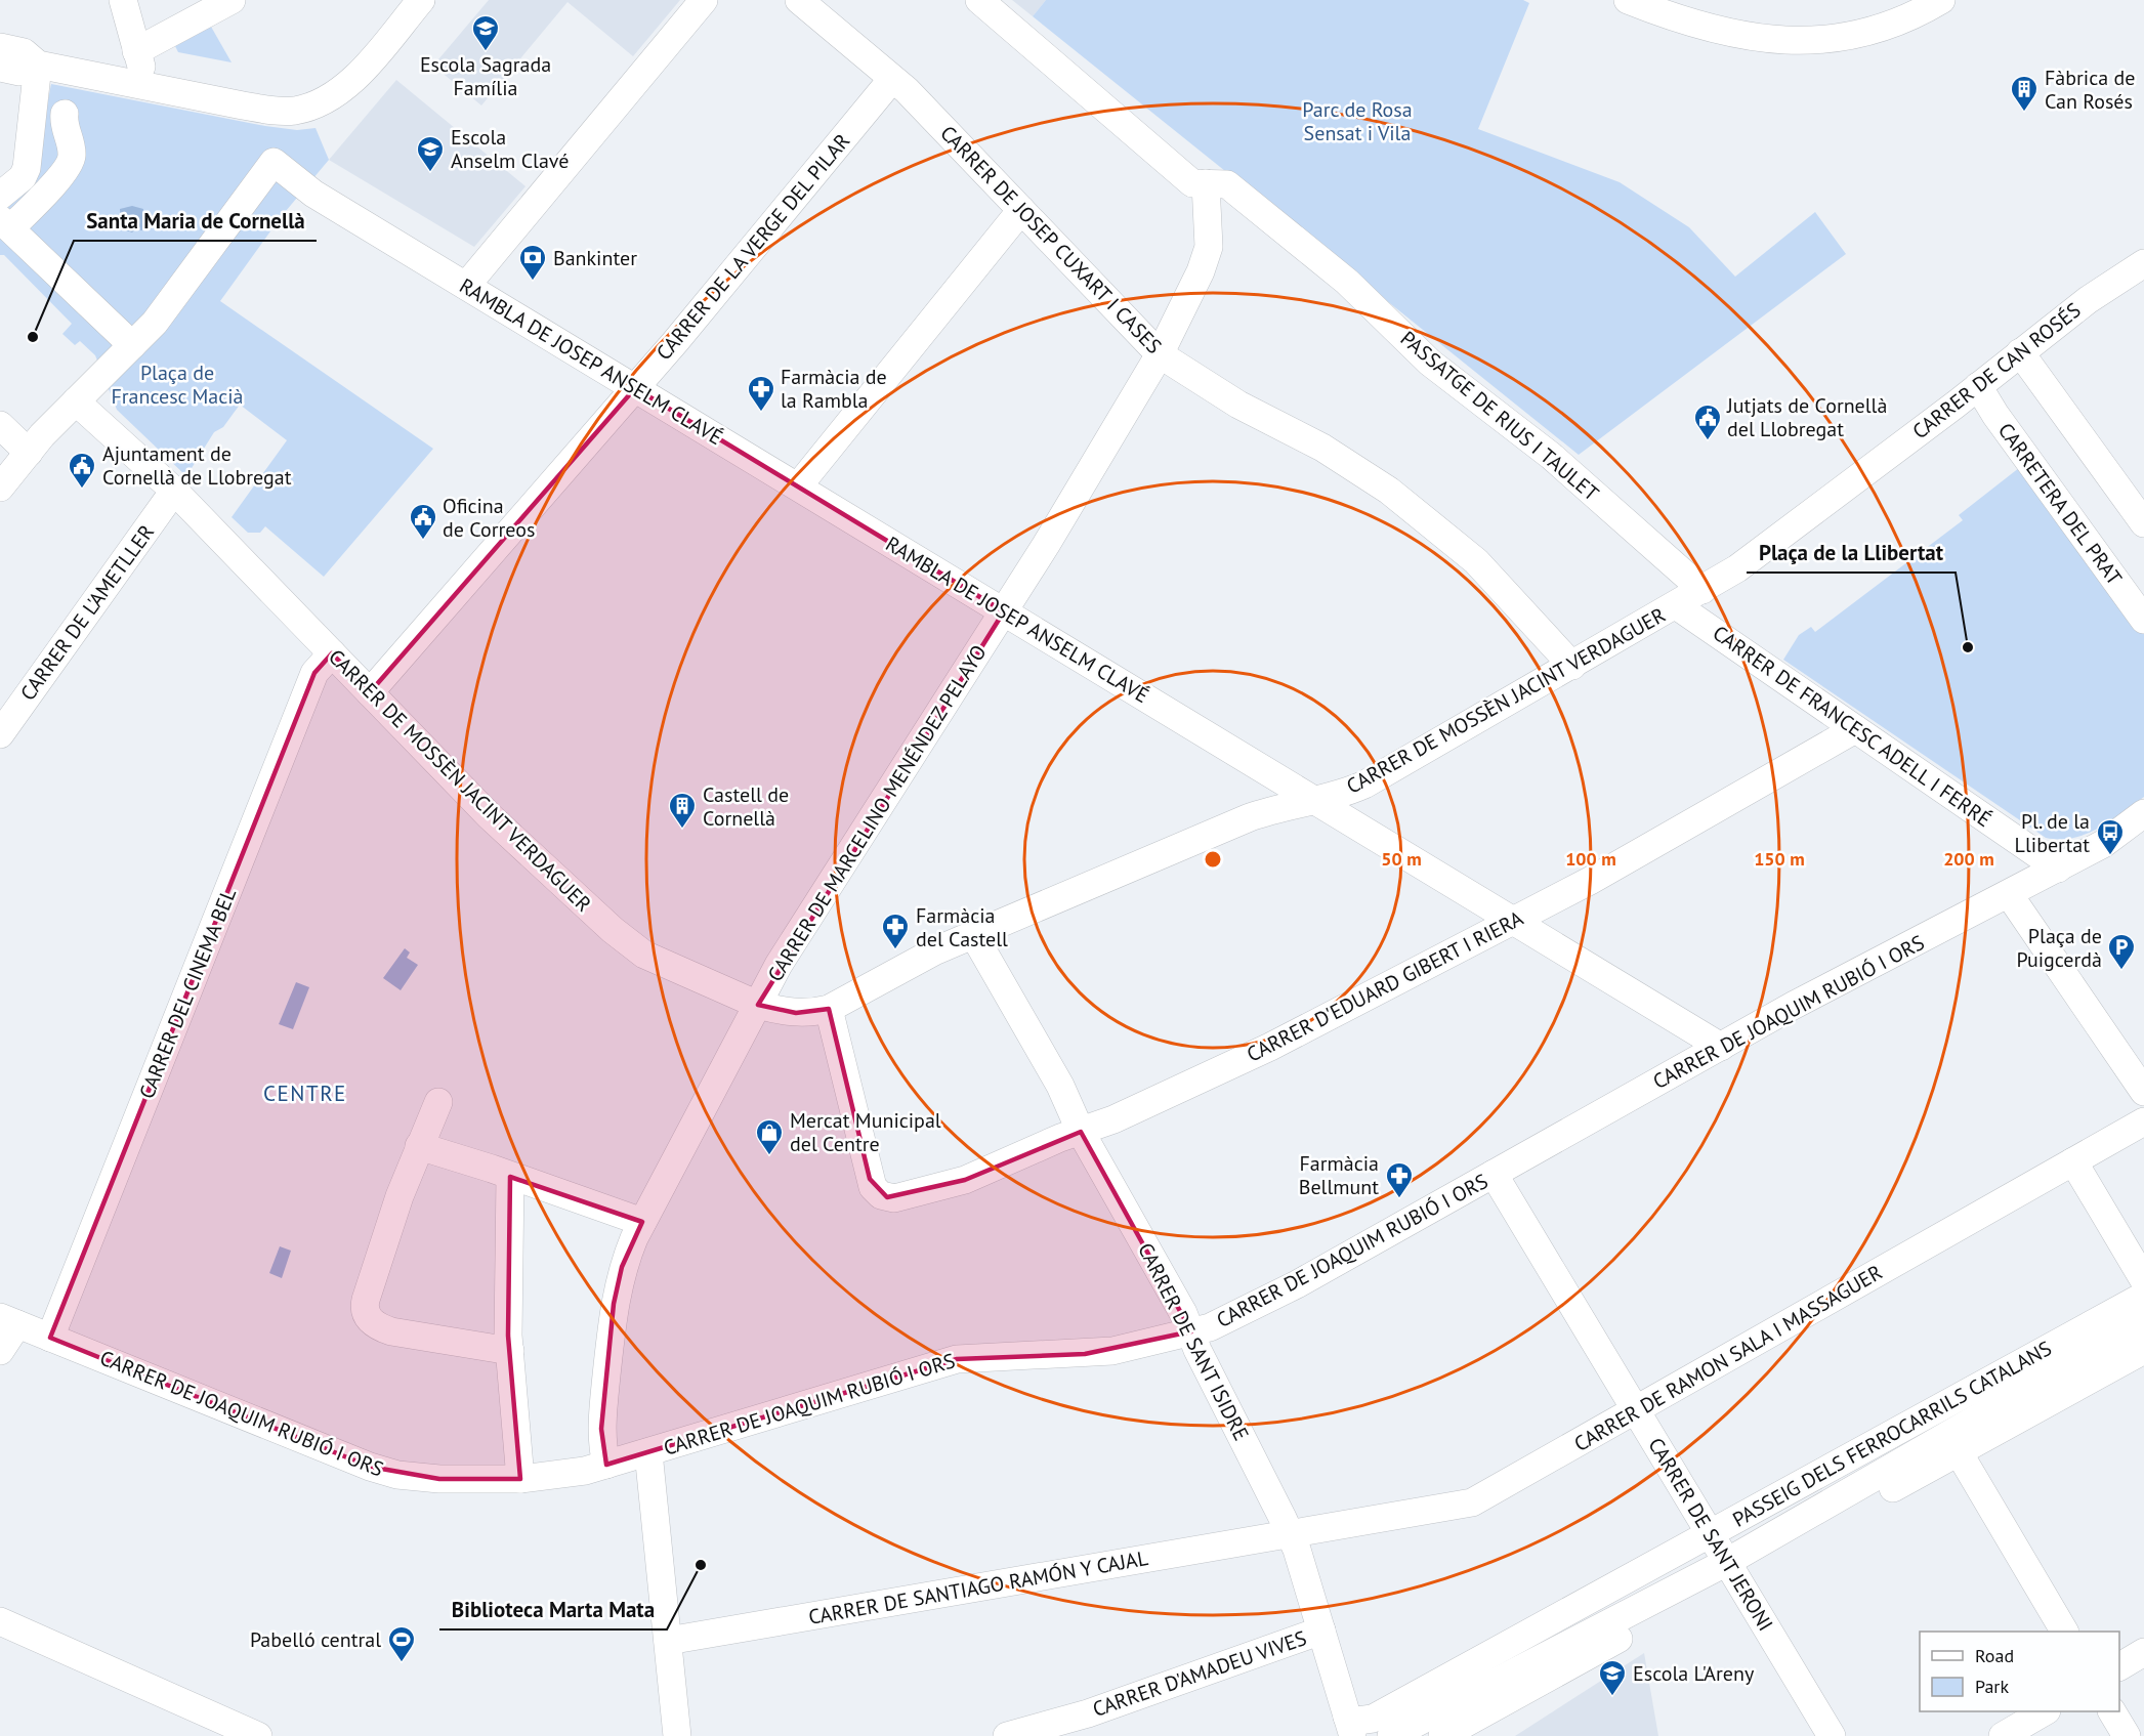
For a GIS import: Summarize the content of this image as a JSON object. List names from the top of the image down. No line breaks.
{"streets":{"street":["CARRER DE JOSEP CUXART I CASES","CARRER DE LA VERGE DEL PILAR","RAMBLA DE JOSEP ANSELM CLAVÉ","CARRER DE CAN ROSÉS","PASSATGE DE RIUS I TAULET","CARRETERA DEL PRAT","CARRER DE L'AMETLLER","CARRER DE MOSSÈN JACINT VERDAGUER","CARRER DE FRANCESC ADELL I FERRÉ","CARRER DE MARCELINO MENÉNDEZ PELAYO","CARRER D'EDUARD GIBERT I RIERA","CARRER DEL CINEMA BEL","CARRER DE JOAQUIM RUBIÓ I ORS","CARRER DE SANT ISIDRE","CARRER DE RAMON SALA I MASSAGUER","PASSEIG DELS FERROCARRILS CATALANS","CARRER DE SANT JERONI","CARRER DE SANTIAGO RAMÓN Y CAJAL","CARRER D'AMADEU VIVES"]},"crossings":[["CARRER DE JOSEP CUXART I CASES","CARRER DE LA VERGE DEL PILAR"],["CARRER DE JOSEP CUXART I CASES","CARRER DE MOSSÈN JACINT VERDAGUER"],["CARRER DE JOSEP CUXART I CASES","CARRER DE MARCELINO MENÉNDEZ PELAYO"],["CARRER DE LA VERGE DEL PILAR","RAMBLA DE JOSEP ANSELM CLAVÉ"],["CARRER DE LA VERGE DEL PILAR","CARRER DE MOSSÈN JACINT VERDAGUER"],["RAMBLA DE JOSEP ANSELM CLAVÉ","CARRER DE MOSSÈN JACINT VERDAGUER"],["RAMBLA DE JOSEP ANSELM CLAVÉ","CARRER DE MARCELINO MENÉNDEZ PELAYO"],["RAMBLA DE JOSEP ANSELM CLAVÉ","CARRER D'EDUARD GIBERT I RIERA"],["RAMBLA DE JOSEP ANSELM CLAVÉ","CARRER DE JOAQUIM RUBIÓ I ORS"],["CARRER DE CAN ROSÉS","PASSATGE DE RIUS I TAULET"],["CARRER DE CAN ROSÉS","CARRETERA DEL PRAT"],["CARRER DE CAN ROSÉS","CARRER DE MOSSÈN JACINT VERDAGUER"],["PASSATGE DE RIUS I TAULET","CARRER DE MOSSÈN JACINT VERDAGUER"],["PASSATGE DE RIUS I TAULET","CARRER DE MARCELINO MENÉNDEZ PELAYO"],["CARRER DE L'AMETLLER","CARRER DE MOSSÈN JACINT VERDAGUER"],["CARRER DE MOSSÈN JACINT VERDAGUER","CARRER DE FRANCESC ADELL I FERRÉ"],["CARRER DE MOSSÈN JACINT VERDAGUER","CARRER DE MARCELINO MENÉNDEZ PELAYO"],["CARRER DE MOSSÈN JACINT VERDAGUER","CARRER D'EDUARD GIBERT I RIERA"],["CARRER DE MOSSÈN JACINT VERDAGUER","CARRER DEL CINEMA BEL"],["CARRER DE MOSSÈN JACINT VERDAGUER","CARRER DE SANT ISIDRE"],["CARRER DE FRANCESC ADELL I FERRÉ","CARRER D'EDUARD GIBERT I RIERA"],["CARRER DE FRANCESC ADELL I FERRÉ","CARRER DE JOAQUIM RUBIÓ I ORS"],["CARRER DE MARCELINO MENÉNDEZ PELAYO","CARRER DE JOAQUIM RUBIÓ I ORS"],["CARRER D'EDUARD GIBERT I RIERA","CARRER DE SANT ISIDRE"],["CARRER DEL CINEMA BEL","CARRER DE JOAQUIM RUBIÓ I ORS"],["CARRER DE JOAQUIM RUBIÓ I ORS","CARRER DE SANT ISIDRE"],["CARRER DE JOAQUIM RUBIÓ I ORS","CARRER DE SANT JERONI"],["CARRER DE SANT ISIDRE","CARRER DE RAMON SALA I MASSAGUER"],["CARRER DE SANT ISIDRE","PASSEIG DELS FERROCARRILS CATALANS"],["CARRER DE SANT ISIDRE","CARRER DE SANTIAGO RAMÓN Y CAJAL"],["CARRER DE SANT ISIDRE","CARRER D'AMADEU VIVES"],["CARRER DE RAMON SALA I MASSAGUER","CARRER DE SANT JERONI"],["CARRER DE RAMON SALA I MASSAGUER","CARRER DE SANTIAGO RAMÓN Y CAJAL"],["PASSEIG DELS FERROCARRILS CATALANS","CARRER DE SANT JERONI"]],"districts":["CENTRE"],"parks":["Parc de Rosa Sensat i Vila","Plaça de Francesc Macià"],"places":{"school or university":["Escola Sagrada Família","Escola Anselm Clavé","Escola L'Areny"],"building":["Fàbrica de Can Rosés","Castell de Cornellà"],"bank":["Bankinter"],"other":["Santa Maria de Cornellà","Plaça de la Llibertat","Biblioteca Marta Mata"],"pharmacy":["Farmàcia de la Rambla","Farmàcia del Castell","Farmàcia Bellmunt"],"public building":["Jutjats de Cornellà del Llobregat","Ajuntament de Cornellà de Llobregat","Oficina de Correos"],"bus stop":["Pl. de la Llibertat"],"parking":["Plaça de Puigcerdà"],"shop":["Mercat Municipal del Centre"],"sports":["Pabelló central"]},"legend":["Road","Park"],"rings":["50 m","100 m","150 m","200 m"]}
